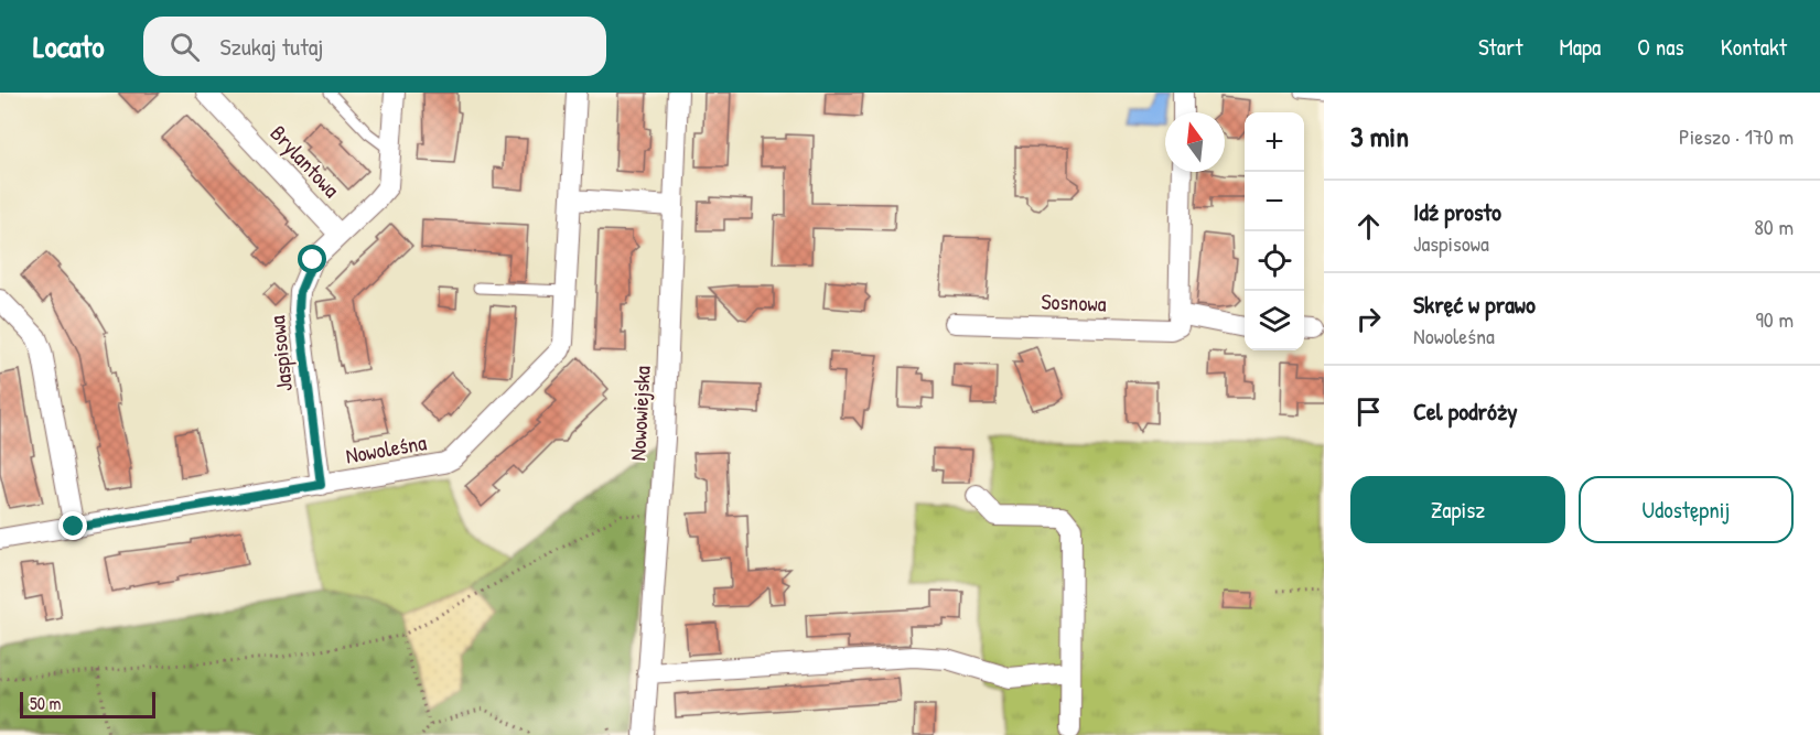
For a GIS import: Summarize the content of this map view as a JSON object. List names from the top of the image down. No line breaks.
{"streets":{"street":["Brylantowa","Sosnowa","Jaspisowa","Nowowiejska","Nowoleśna"]},"crossings":[["Brylantowa","Jaspisowa"],["Jaspisowa","Nowoleśna"]],"scale_bar":"50 m","north":"top","page":{"header":"Locato","search":"Szukaj tutaj","nav":["Start","Mapa","O nas","Kontakt"],"heading":["3 min","Pieszo · 170 m"],"map_buttons":["+","−"],"list":[["Idź prosto","Jaspisowa","80 m"],["Skręć w prawo","Nowoleśna","90 m"],"Cel podróży"],"buttons":["Zapisz","Udostępnij"],"scale":"50 m"}}
